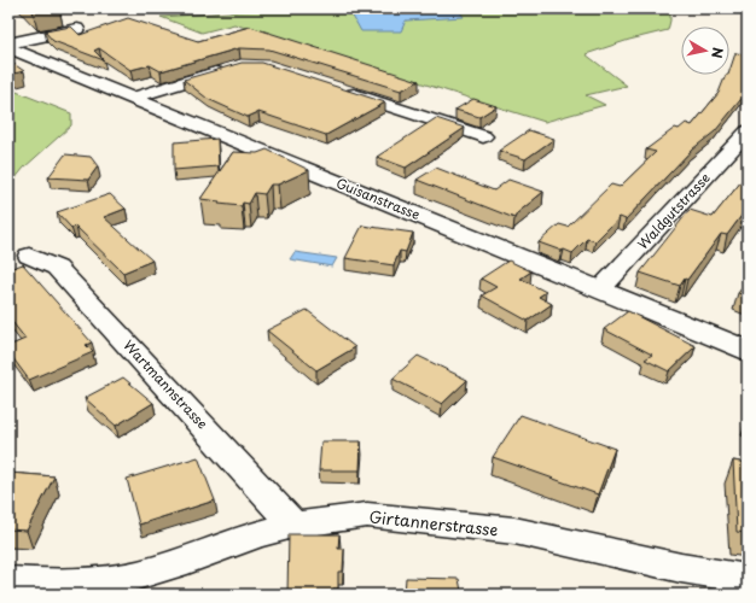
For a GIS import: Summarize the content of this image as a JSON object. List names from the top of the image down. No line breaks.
{"streets":{"street":["Guisanstrasse","Waldgutstrasse","Wartmannstrasse","Girtannerstrasse"]},"crossings":[["Guisanstrasse","Waldgutstrasse"],["Wartmannstrasse","Girtannerstrasse"]],"north":"right"}
